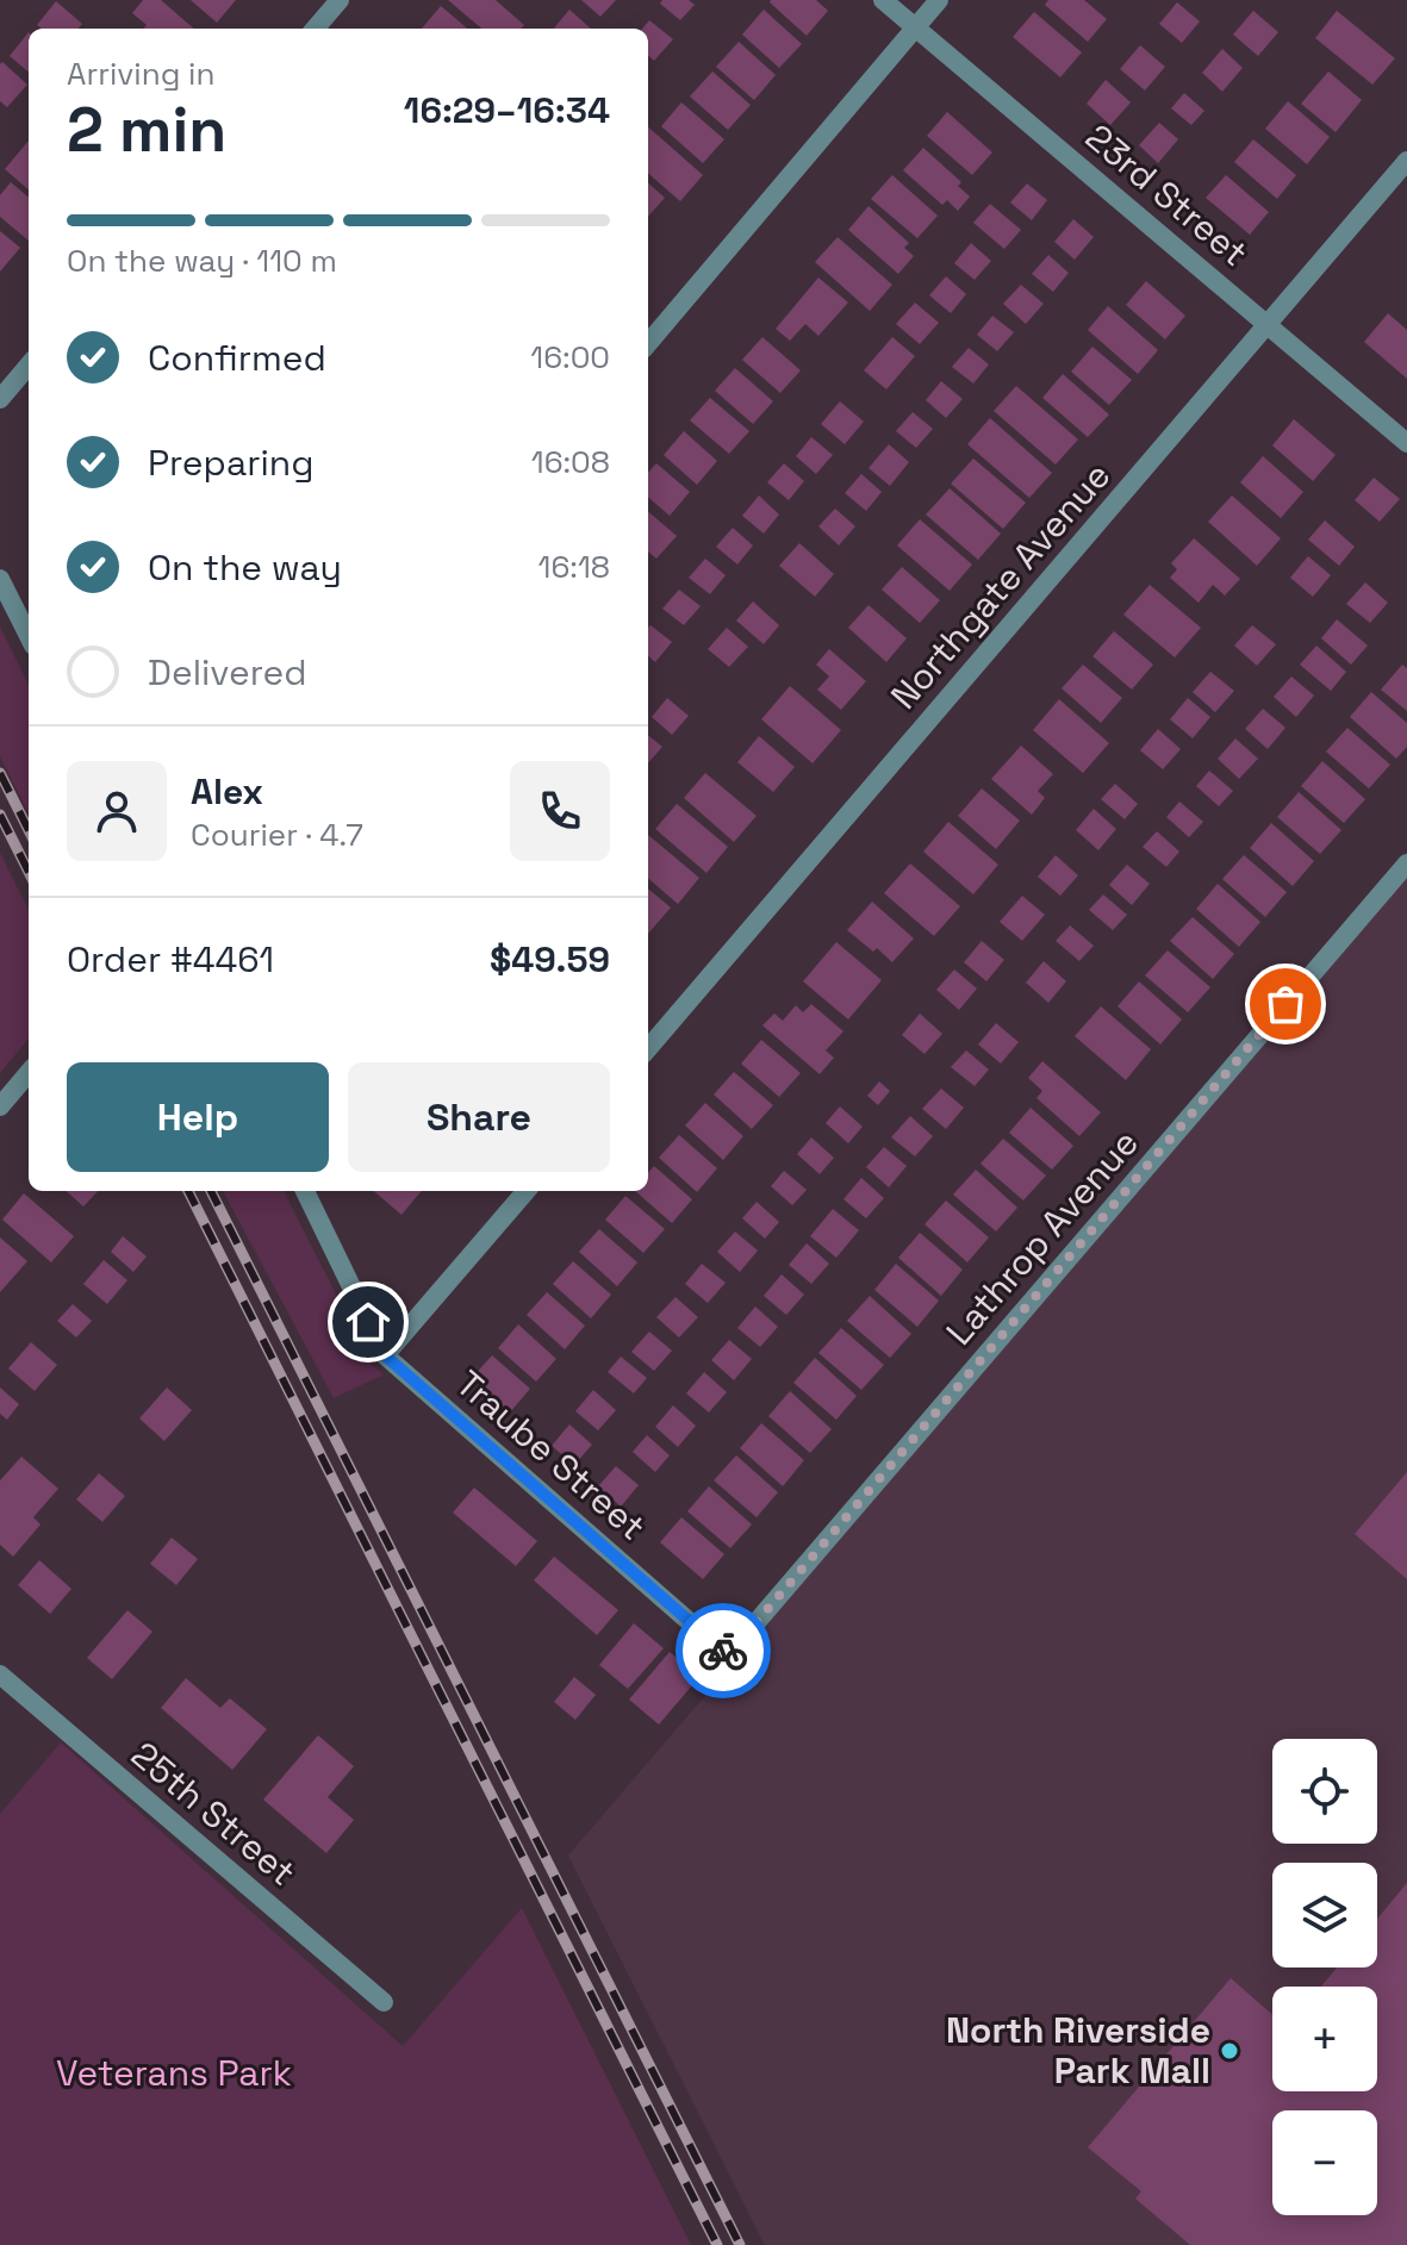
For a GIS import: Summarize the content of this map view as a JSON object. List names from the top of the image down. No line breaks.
{"streets":{"street":["23rd Street","Northgate Avenue","Lathrop Avenue","Traube Street","25th Street"]},"crossings":[["23rd Street","Northgate Avenue"],["Lathrop Avenue","Traube Street"]],"parks":["Veterans Park"],"places":["North Riverside Park Mall"],"page":{"heading":["2 min","Arriving in","16:29–16:34"],"panel":["Alex","Courier · 4.7","Order #4461","$49.59"],"bar":"On the way · 110 m","list":[["Confirmed","16:00"],["Preparing","16:08"],["On the way","16:18"],"Delivered"],"buttons":["Help","Share"],"map_buttons":["+","−"]}}
